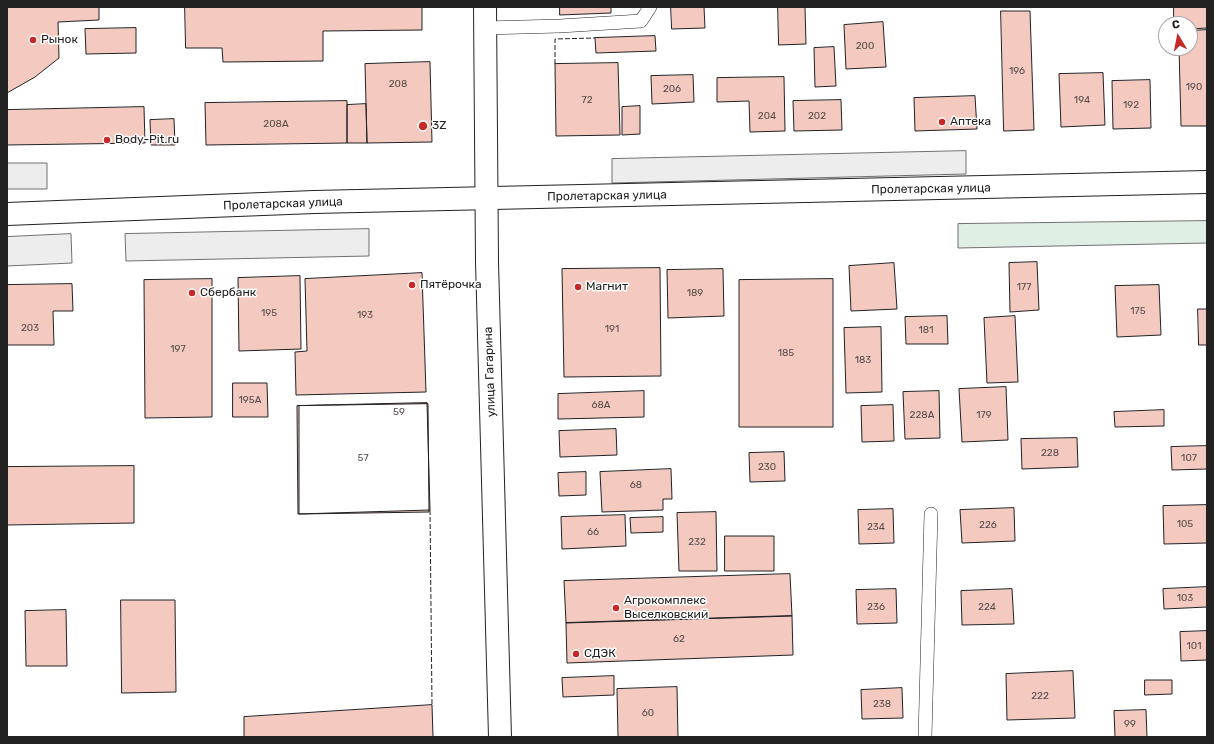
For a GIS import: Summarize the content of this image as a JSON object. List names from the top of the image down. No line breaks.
{"streets":{"main road":["Пролетарская улица","улица Гагарина"]},"crossings":[["Пролетарская улица","улица Гагарина"]],"places":["Рынок","Аптека","3Z","Body-Pit.ru","Пятёрочка","Магнит","Сбербанк","Агрокомплекс Выселковский","СДЭК"],"house_numbers":["200","196","208","190","206","72","194","192","204","202","208А","177","189","175","195","193","203","191","181","197","185","183","195А","68А","59","228А","179","228","57","107","230","68","105","226","234","66","232","103","236","224","62","101","222","238","60","99"],"north":"top"}
